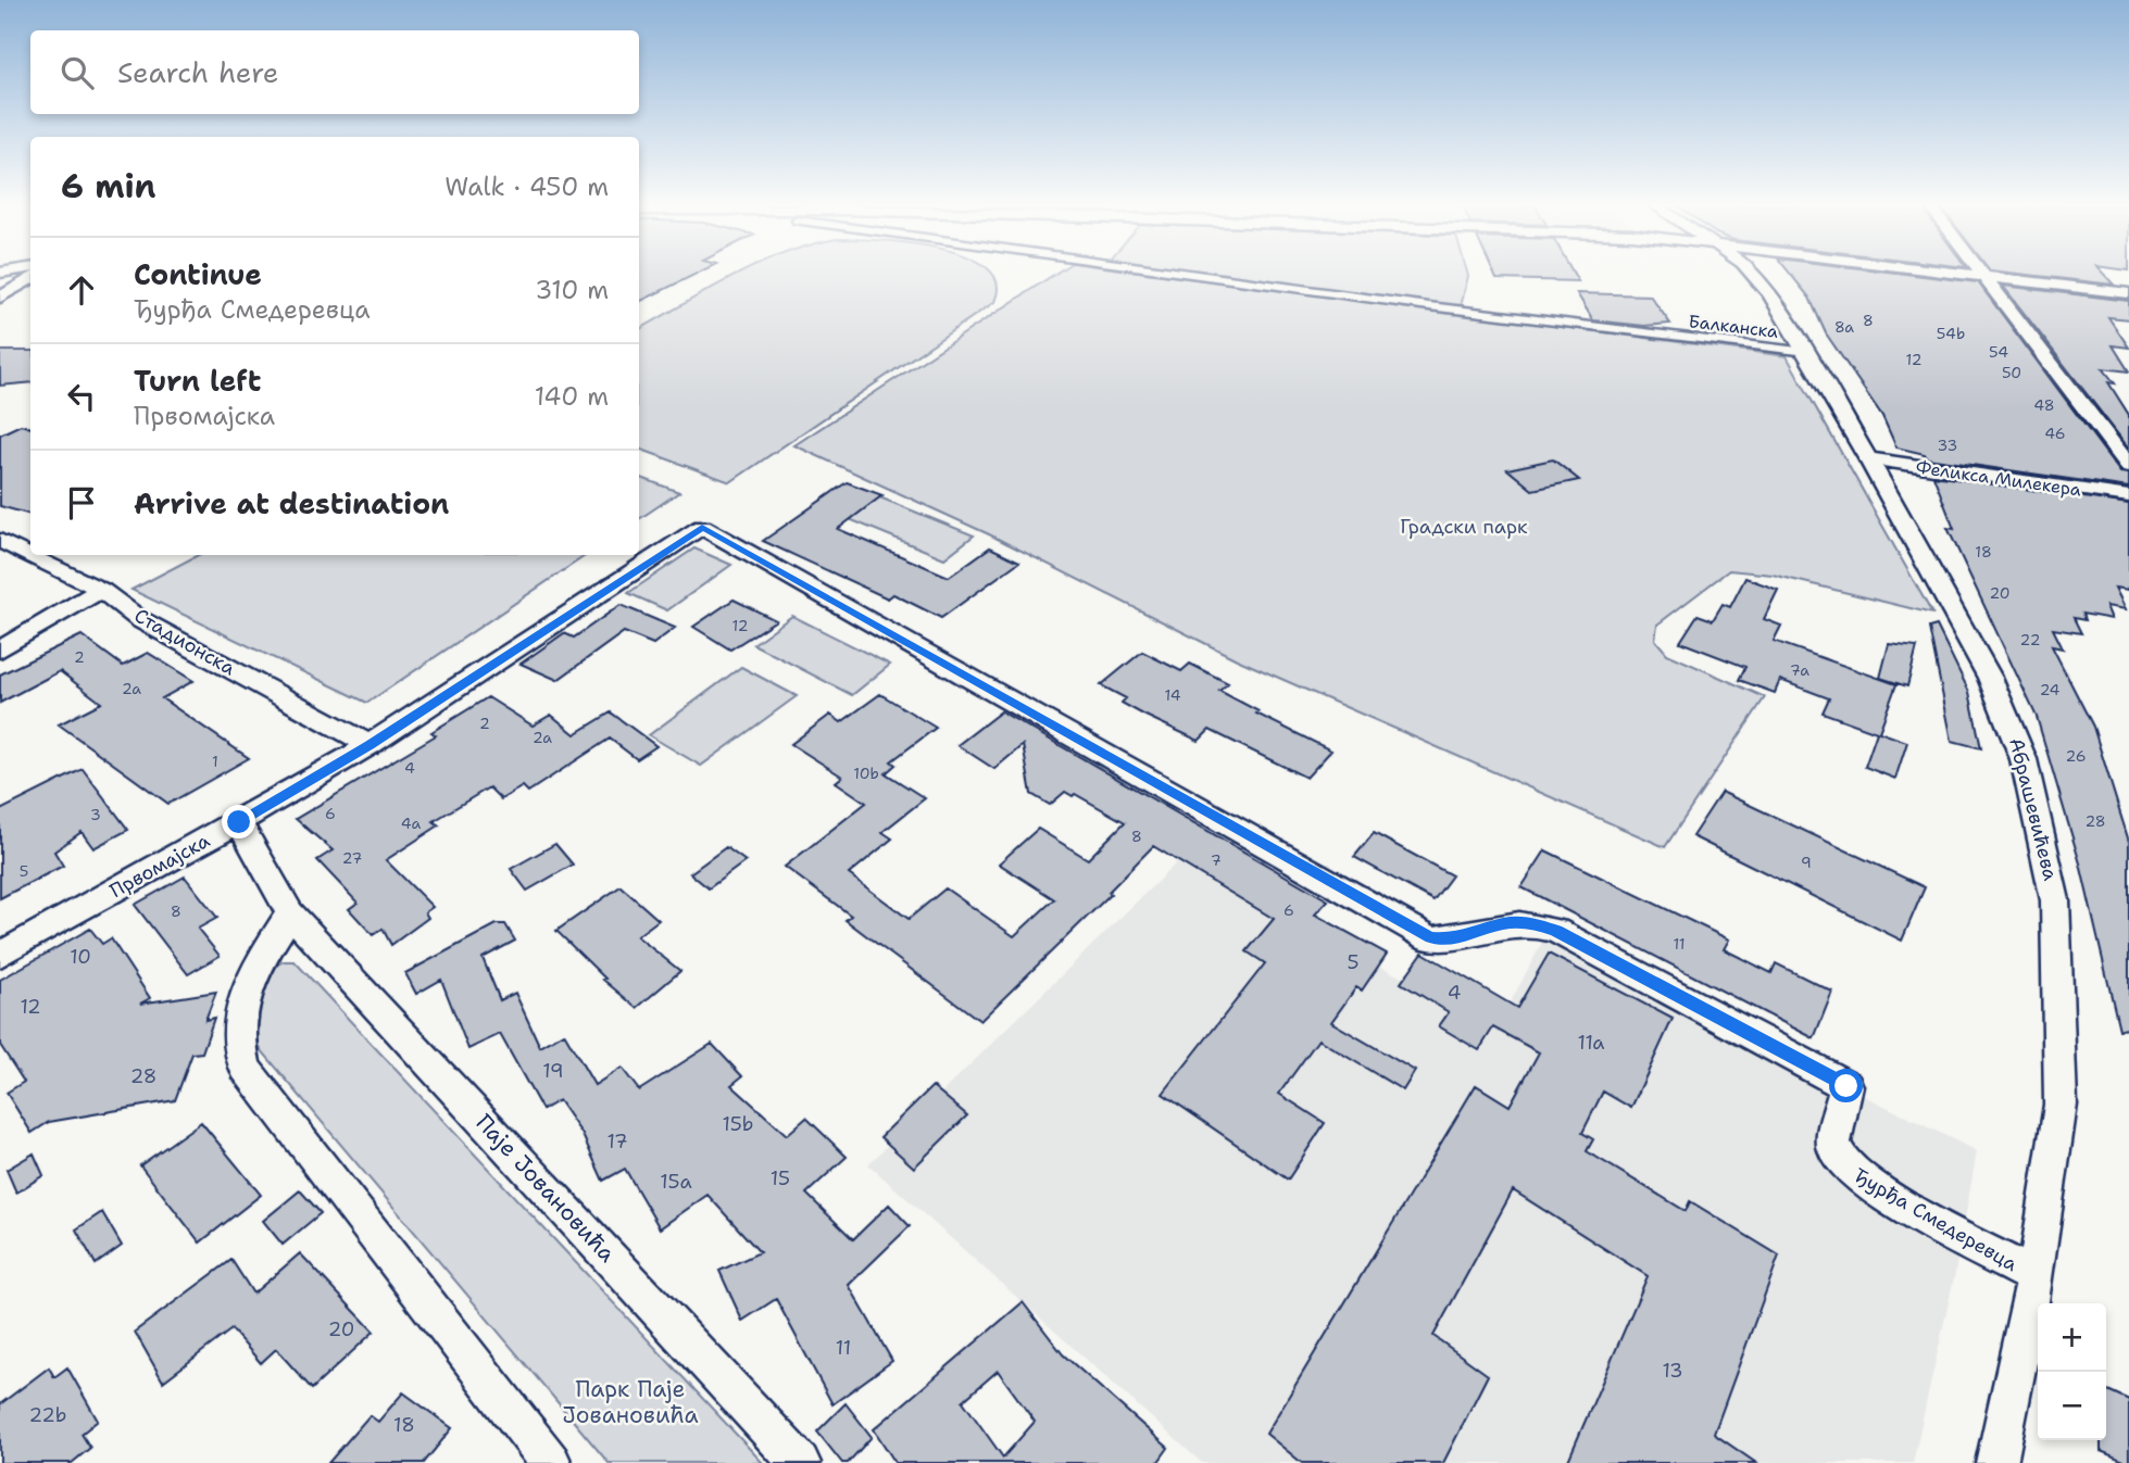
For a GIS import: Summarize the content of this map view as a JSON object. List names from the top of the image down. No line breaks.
{"streets":{"street":["Балканска","Феликса Милекера","Стадионска","Абрашевићева","Првомајска","Паје Јовановића","Ђурђа Смедеревца"]},"crossings":[["Балканска","Абрашевићева"],["Феликса Милекера","Абрашевићева"],["Стадионска","Првомајска"],["Абрашевићева","Ђурђа Смедеревца"],["Првомајска","Паје Јовановића"],["Првомајска","Ђурђа Смедеревца"]],"parks":["Градски парк","Парк Паје Јовановића"],"house_numbers":["8","8a","54b","54","12","50","48","46","33","18","20","12","22","2","7a","2a","24","14","2","2a","26","1","4","10b","6","3","28","4a","8","27","7","9","5","6","8","11","10","5","4","12","11a","19","28","15b","17","15","15a","20","11","13","22b","18"],"page":{"search":"Search here","heading":["6 min","Walk · 450 m"],"list":[["Continue","Ђурђа Смедеревца","310 m"],["Turn left","Првомајска","140 m"],"Arrive at destination"],"map_buttons":["+","−"]}}
